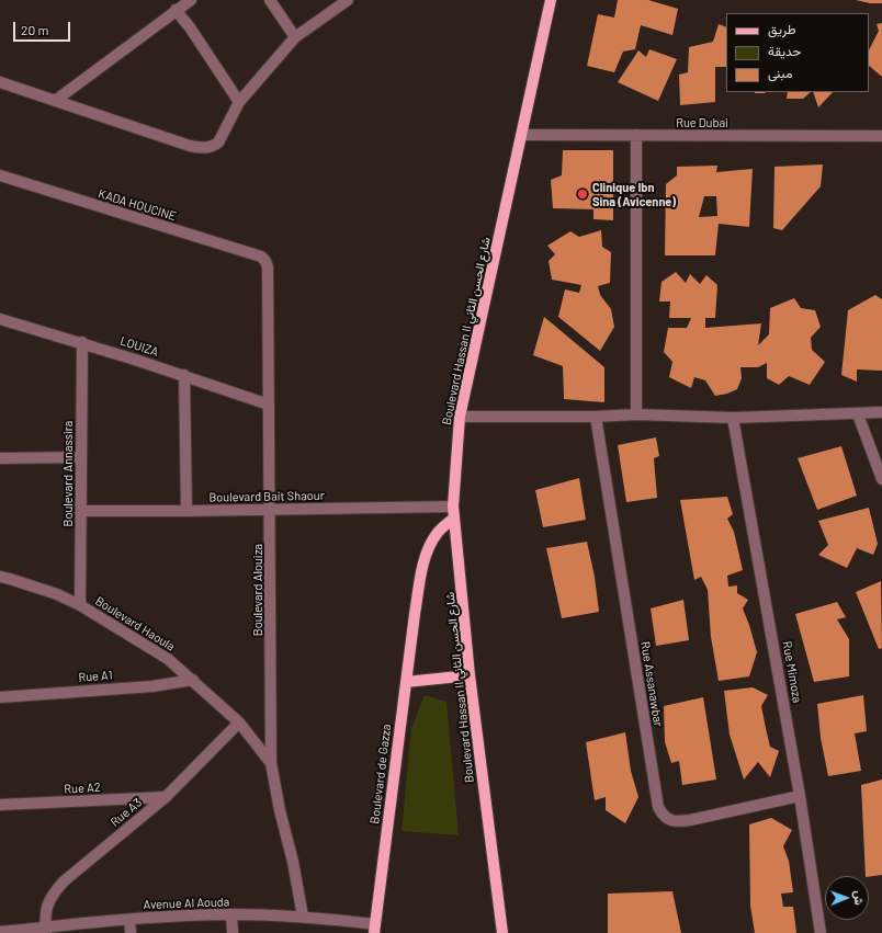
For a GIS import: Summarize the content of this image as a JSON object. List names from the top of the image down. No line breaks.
{"streets":{"main road":["Boulevard Hassan II شارع الحسن الثاني","Boulevard de Gazza"],"street":["Rue Dubai","KADA HOUCINE","LOUIZA","Boulevard Annassira","Boulevard Bait Shaour","Boulevard Alouiza","Boulevard Haoula","Rue Mimoza","Rue A1","Rue Assanawbar","Rue A2","Rue A3","Avenue Al Aouda"]},"crossings":[["Rue Dubai","Boulevard Hassan II شارع الحسن الثاني"],["KADA HOUCINE","Boulevard Alouiza"],["Boulevard Hassan II شارع الحسن الثاني","Boulevard Bait Shaour"],["Boulevard Hassan II شارع الحسن الثاني","Boulevard de Gazza"],["LOUIZA","Boulevard Annassira"],["LOUIZA","Boulevard Alouiza"],["Boulevard Annassira","Boulevard Bait Shaour"],["Boulevard Annassira","Boulevard Haoula"],["Boulevard Bait Shaour","Boulevard Alouiza"],["Boulevard Alouiza","Boulevard Haoula"],["Boulevard Alouiza","Avenue Al Aouda"],["Boulevard Haoula","Rue A1"],["Boulevard Haoula","Rue A3"],["Rue Mimoza","Rue Assanawbar"],["Boulevard de Gazza","Avenue Al Aouda"],["Rue A2","Rue A3"],["Rue A3","Avenue Al Aouda"]],"places":["Clinique Ibn Sina (Avicenne)"],"legend":["طريق","حديقة","مبنى"],"scale_bar":"20 m","north":"right"}
